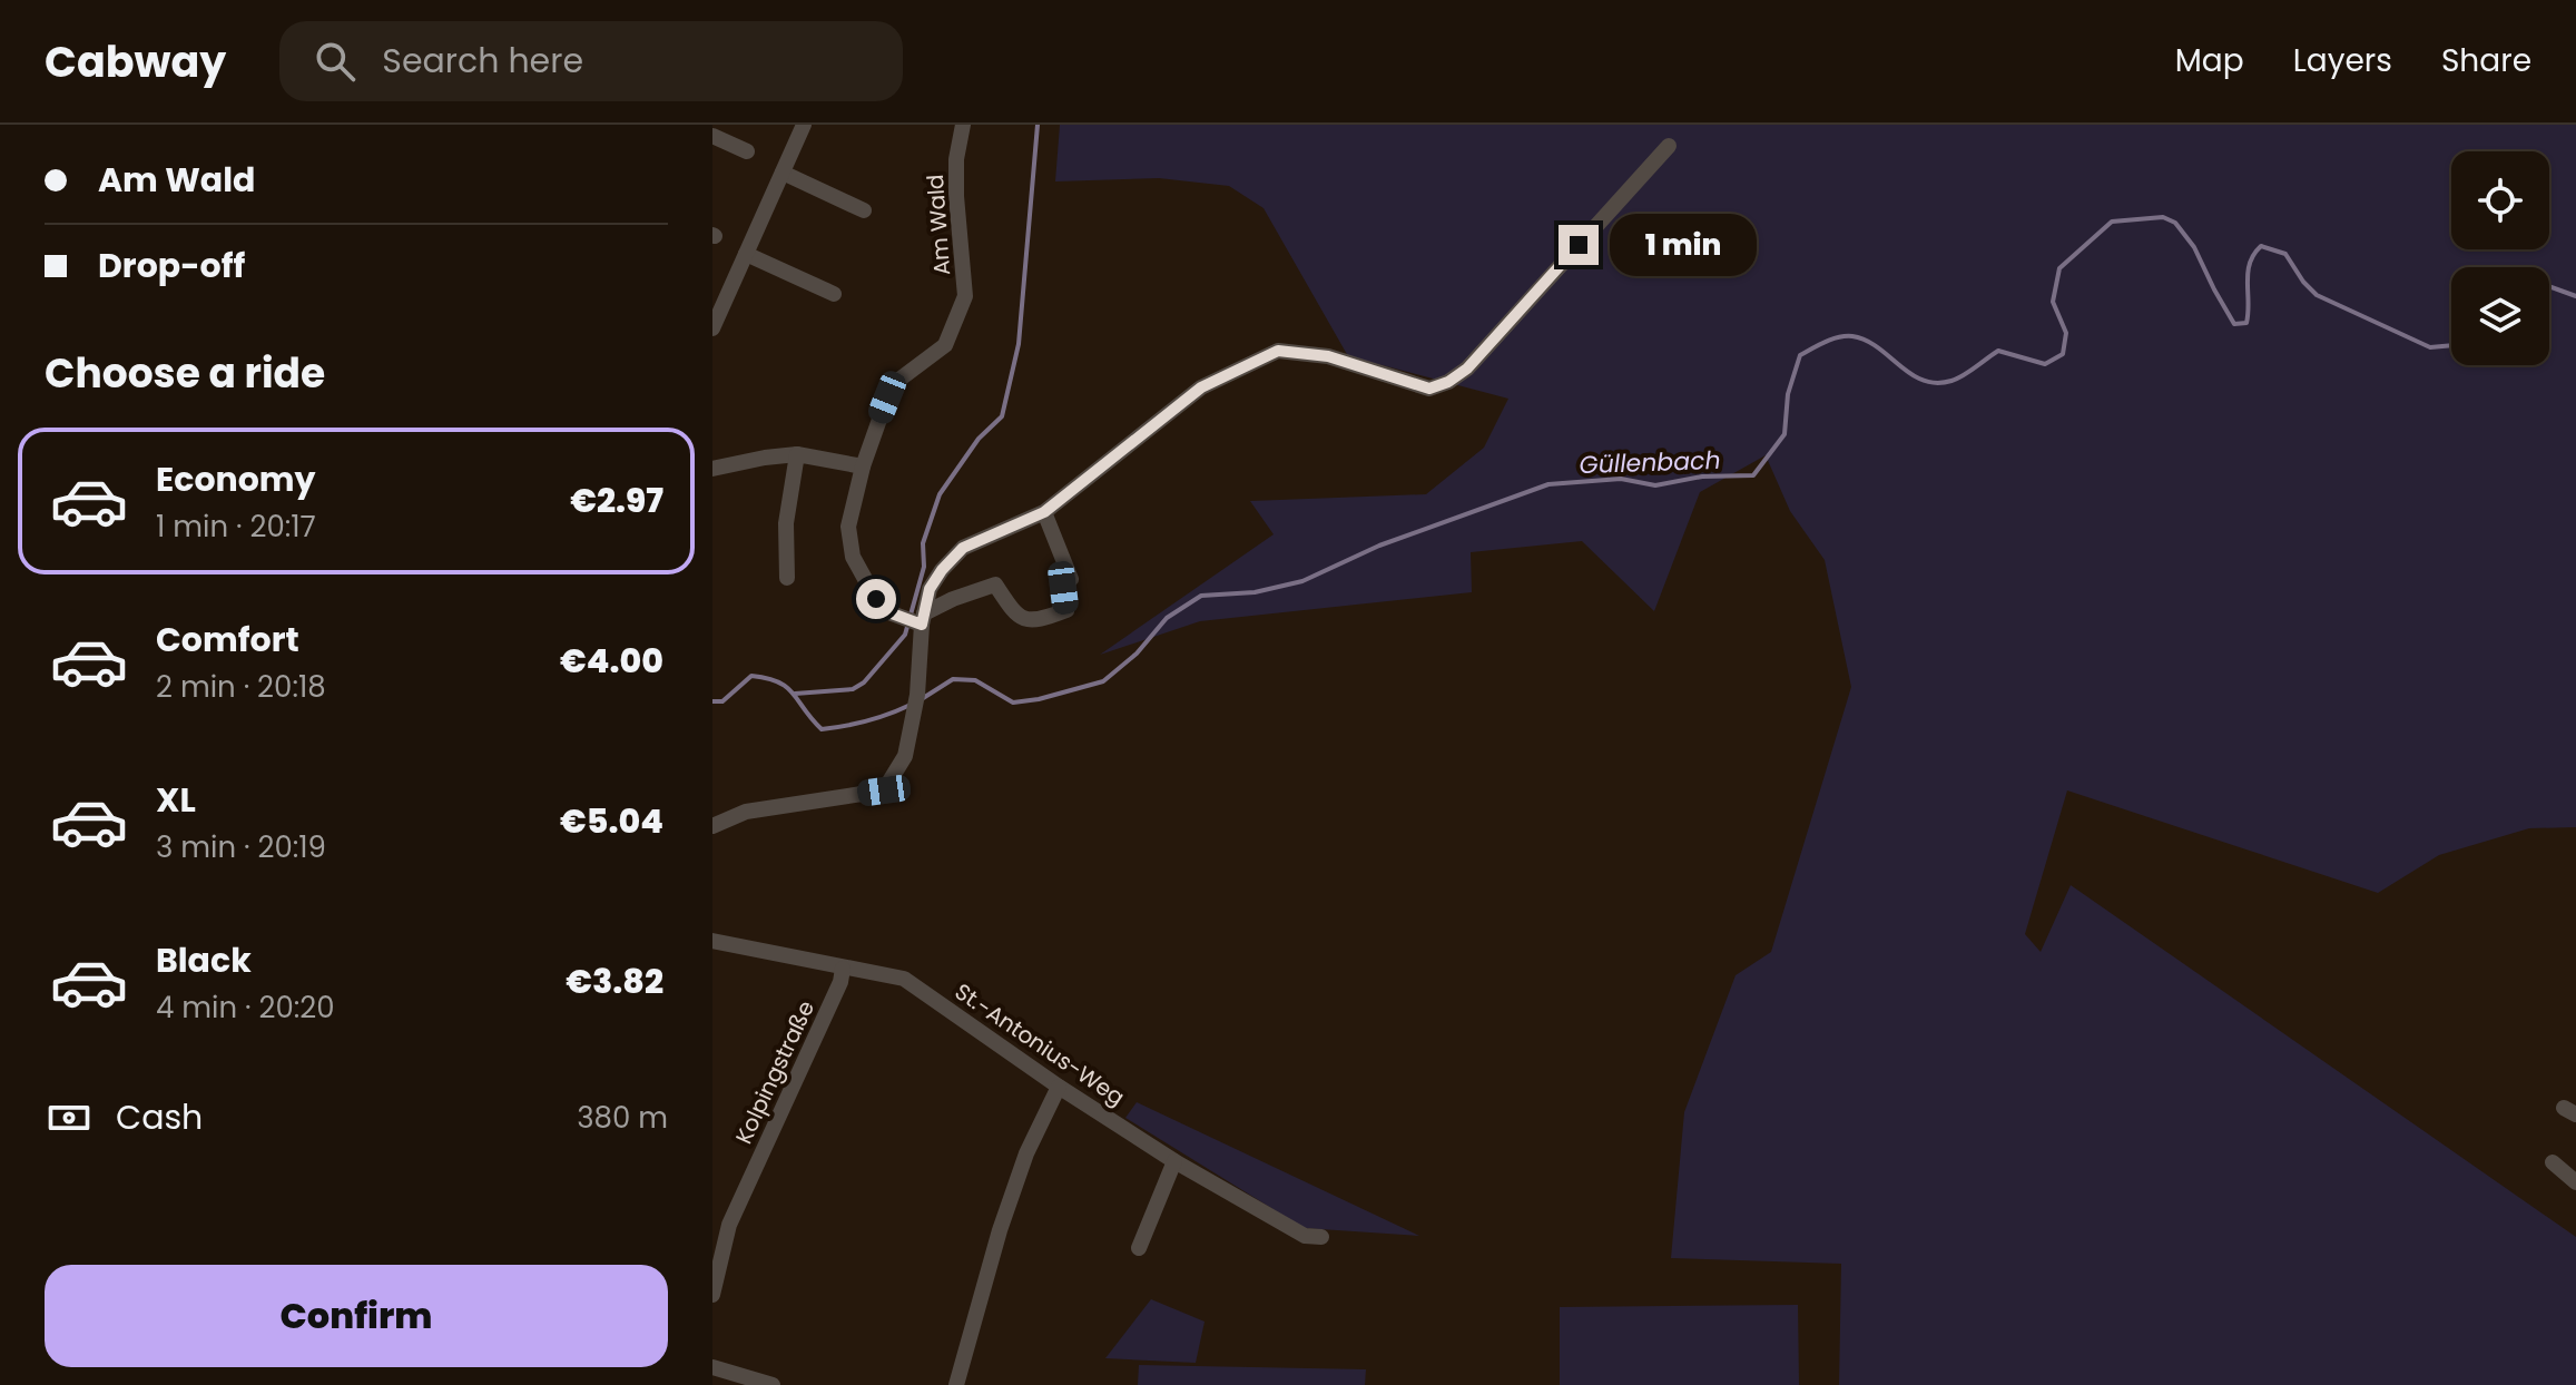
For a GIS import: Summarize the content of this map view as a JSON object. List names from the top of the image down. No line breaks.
{"streets":{"street":["Am Wald","St.-Antonius-Weg","Kolpingstraße"]},"crossings":[["St.-Antonius-Weg","Kolpingstraße"]],"water":["Güllenbach"],"page":{"header":"Cabway","search":"Search here","nav":["Map","Layers","Share"],"banner":["Am Wald","Drop-off"],"bubble":"1 min","heading":"Choose a ride","list":[{"name":"Economy","note":"1 min · 20:17","value":"€2.97"},{"name":"Comfort","note":"2 min · 20:18","value":"€4.00"},{"name":"XL","note":"3 min · 20:19","value":"€5.04"},{"name":"Black","note":"4 min · 20:20","value":"€3.82"}],"pay":["Cash","380 m"],"buttons":"Confirm"}}
